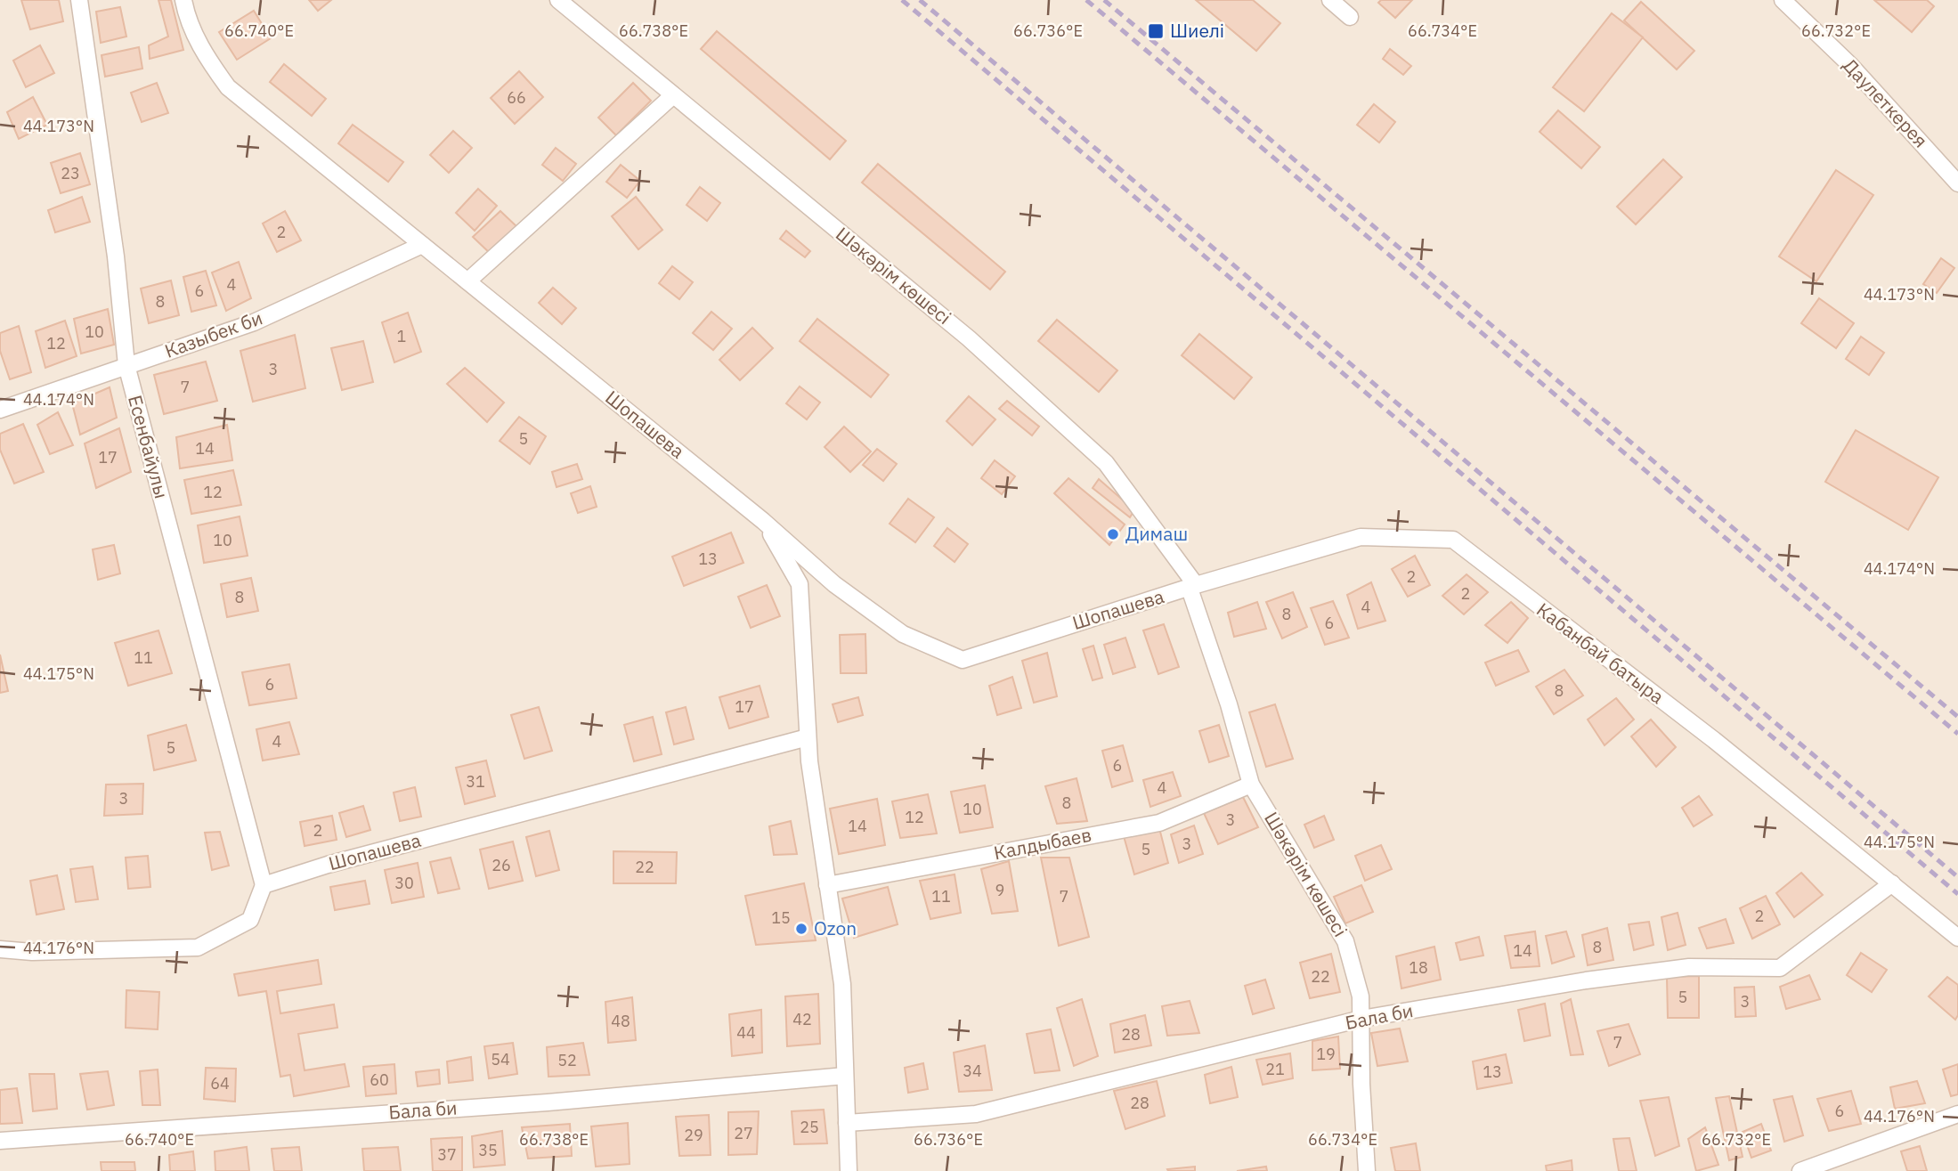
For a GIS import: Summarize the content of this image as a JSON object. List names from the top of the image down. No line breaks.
{"streets":{"street":["Даулеткерея","Шәкәрім көшесі","Казыбек би","Шопашева","Есенбайулы","Кабанбай батыра","Калдыбаев","Бала би"]},"crossings":[["Шәкәрім көшесі","Шопашева"],["Шәкәрім көшесі","Кабанбай батыра"],["Шәкәрім көшесі","Калдыбаев"],["Шәкәрім көшесі","Бала би"],["Казыбек би","Шопашева"],["Казыбек би","Есенбайулы"],["Шопашева","Есенбайулы"],["Шопашева","Кабанбай батыра"],["Кабанбай батыра","Бала би"]],"places":{"transit":["Шиелі"],"other":["Димаш","Ozon"]},"house_numbers":["66","23","2","4","6","8","10","1","12","3","7","5","14","17","12","10","13","2","2","8","4","8","6","11","6","8","17","4","5","6","31","4","3","8","10","12","3","14","2","3","5","26","22","30","9","11","7","2","15","8","14","18","22","5","3","42","48","44","28","7","19","54","52","21","34","13","60","64","28","6","25","27","29","35","37"],"coordinates":["66.740°E","66.738°E","66.736°E","66.734°E","66.732°E","44.173°N","44.174°N","44.175°N","44.176°N"]}
